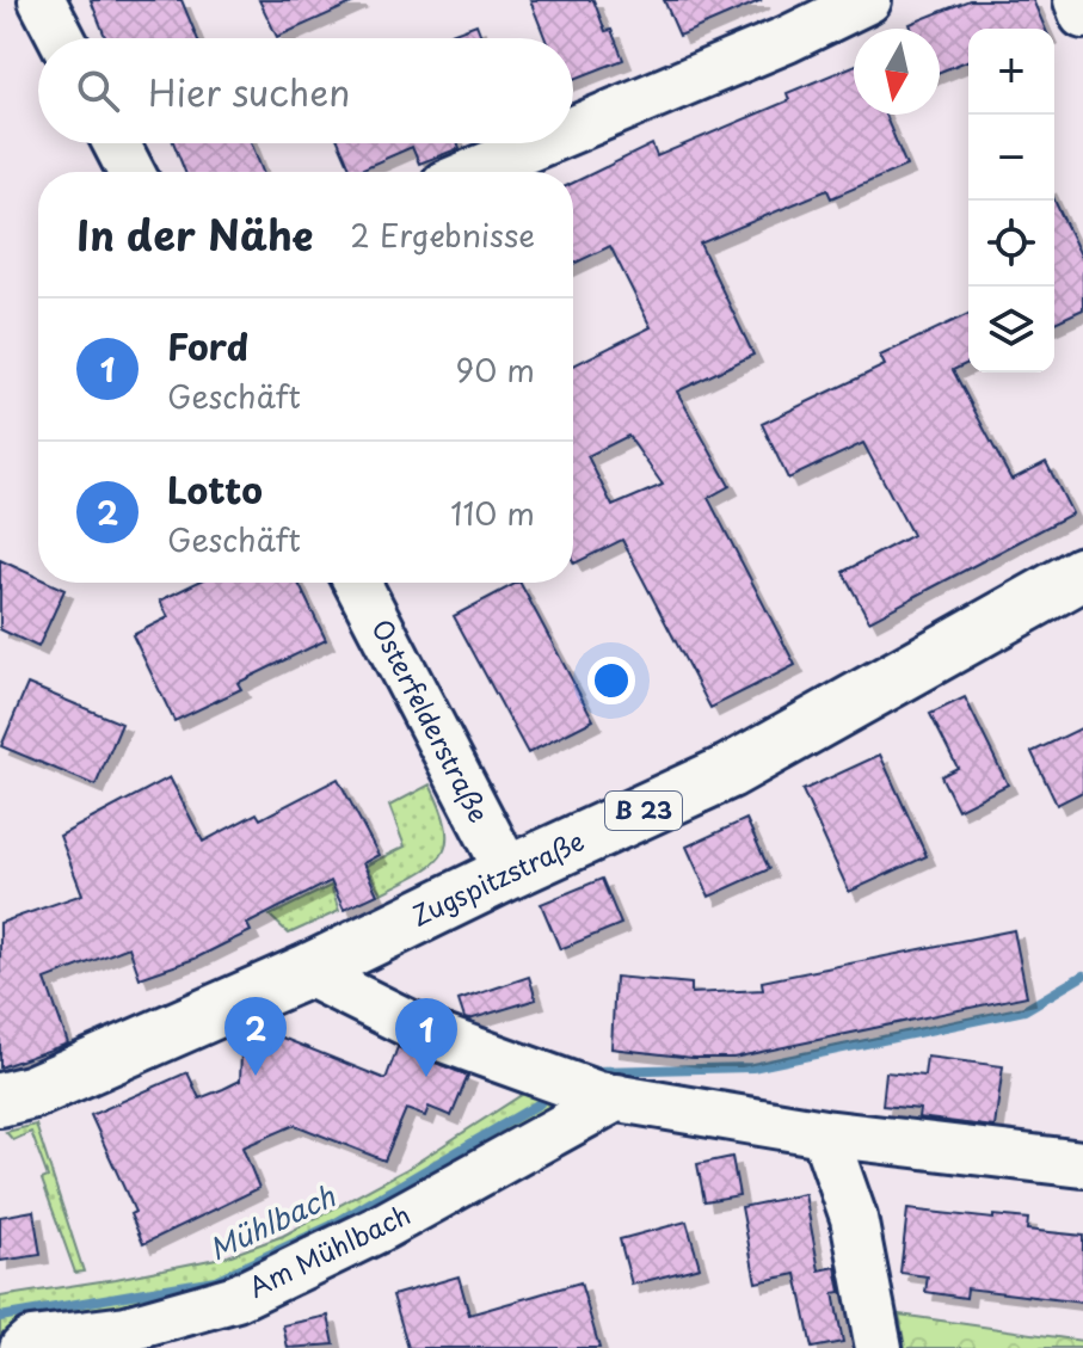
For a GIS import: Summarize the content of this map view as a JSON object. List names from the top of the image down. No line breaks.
{"streets":{"main road":["B 23","Zugspitzstraße"],"street":["Osterfelderstraße","Am Mühlbach"]},"crossings":[["Osterfelderstraße","Zugspitzstraße"]],"water":["Mühlbach"],"north":"bottom","page":{"map_buttons":["+","−"],"search":"Hier suchen","heading":["In der Nähe","2 Ergebnisse"],"list":[{"mark":"1","name":"Ford","note":"Geschäft","value":"90 m"},{"mark":"2","name":"Lotto","note":"Geschäft","value":"110 m"}],"pins":["2","1"]}}
